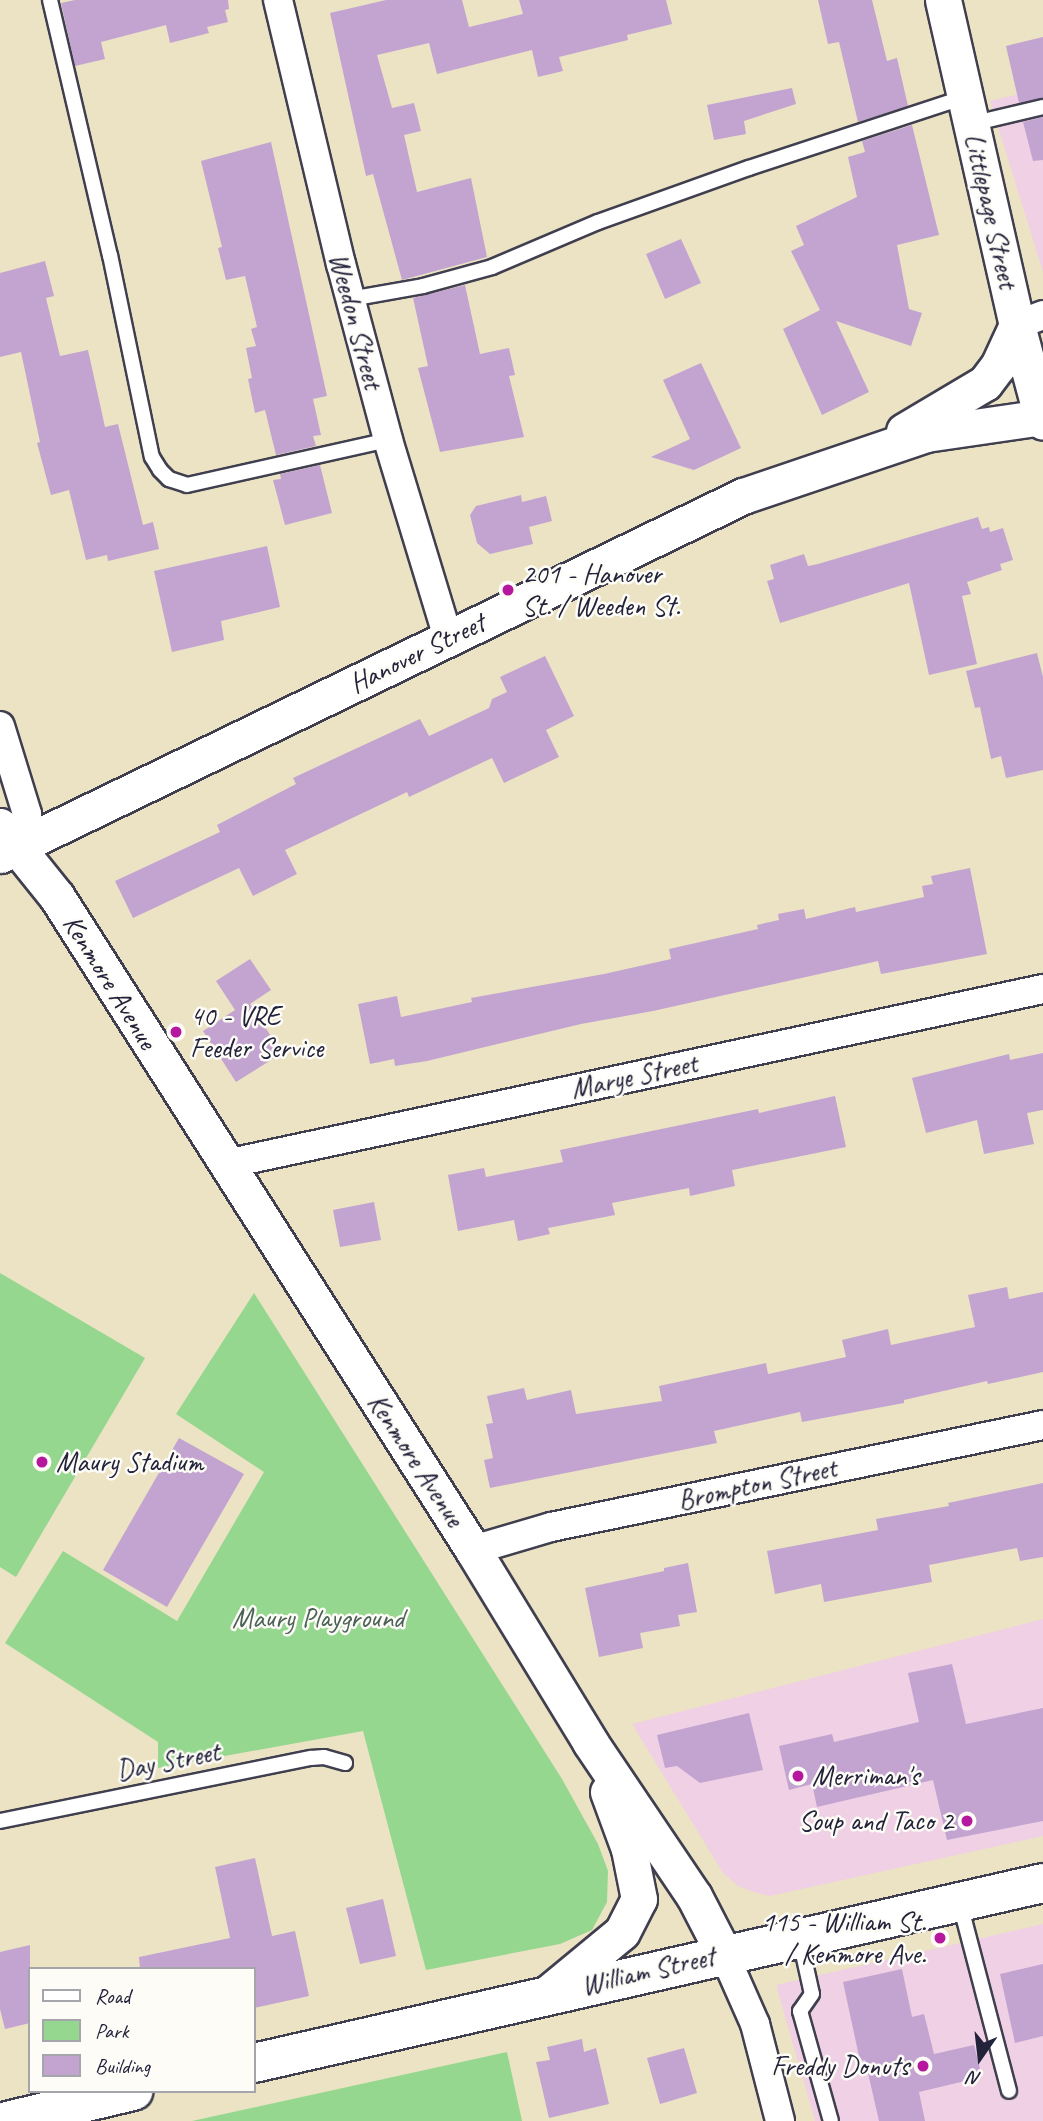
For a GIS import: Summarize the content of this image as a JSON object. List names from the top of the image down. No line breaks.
{"streets":{"main road":["William Street"],"street":["Littlepage Street","Weedon Street","Hanover Street","Kenmore Avenue","Marye Street","Brompton Street"],"lane":["Day Street"]},"crossings":[["Littlepage Street","Hanover Street"],["Weedon Street","Hanover Street"],["Hanover Street","Kenmore Avenue"],["Kenmore Avenue","Marye Street"],["Kenmore Avenue","Brompton Street"],["Kenmore Avenue","William Street"]],"parks":["Maury Playground"],"places":["201 - Hanover St. / Weeden St.","40 - VRE Feeder Service","Maury Stadium","Merriman's","Soup and Taco 2","115 - William St. / Kenmore Ave.","Freddy Donuts"],"legend":["Road","Park","Building"],"north":"bottom"}
